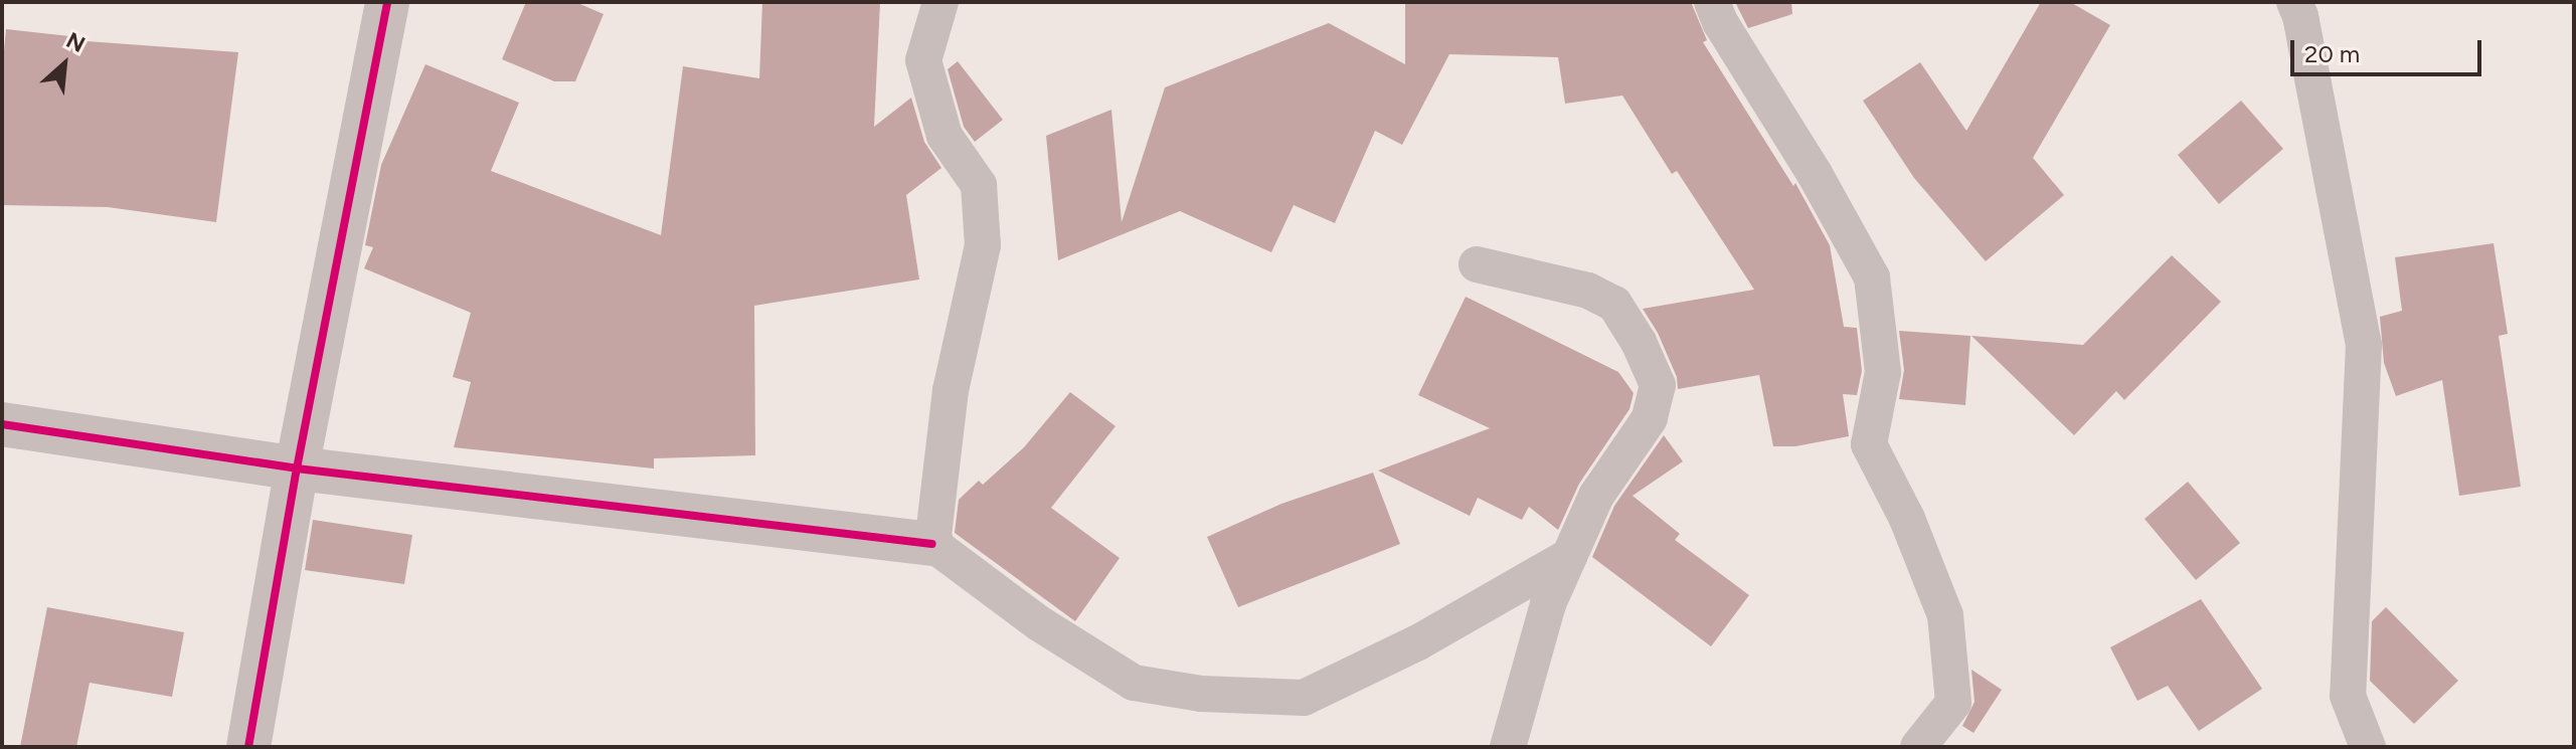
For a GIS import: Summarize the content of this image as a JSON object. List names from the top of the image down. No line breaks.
{"scale_bar":"20 m","north":"top right"}
